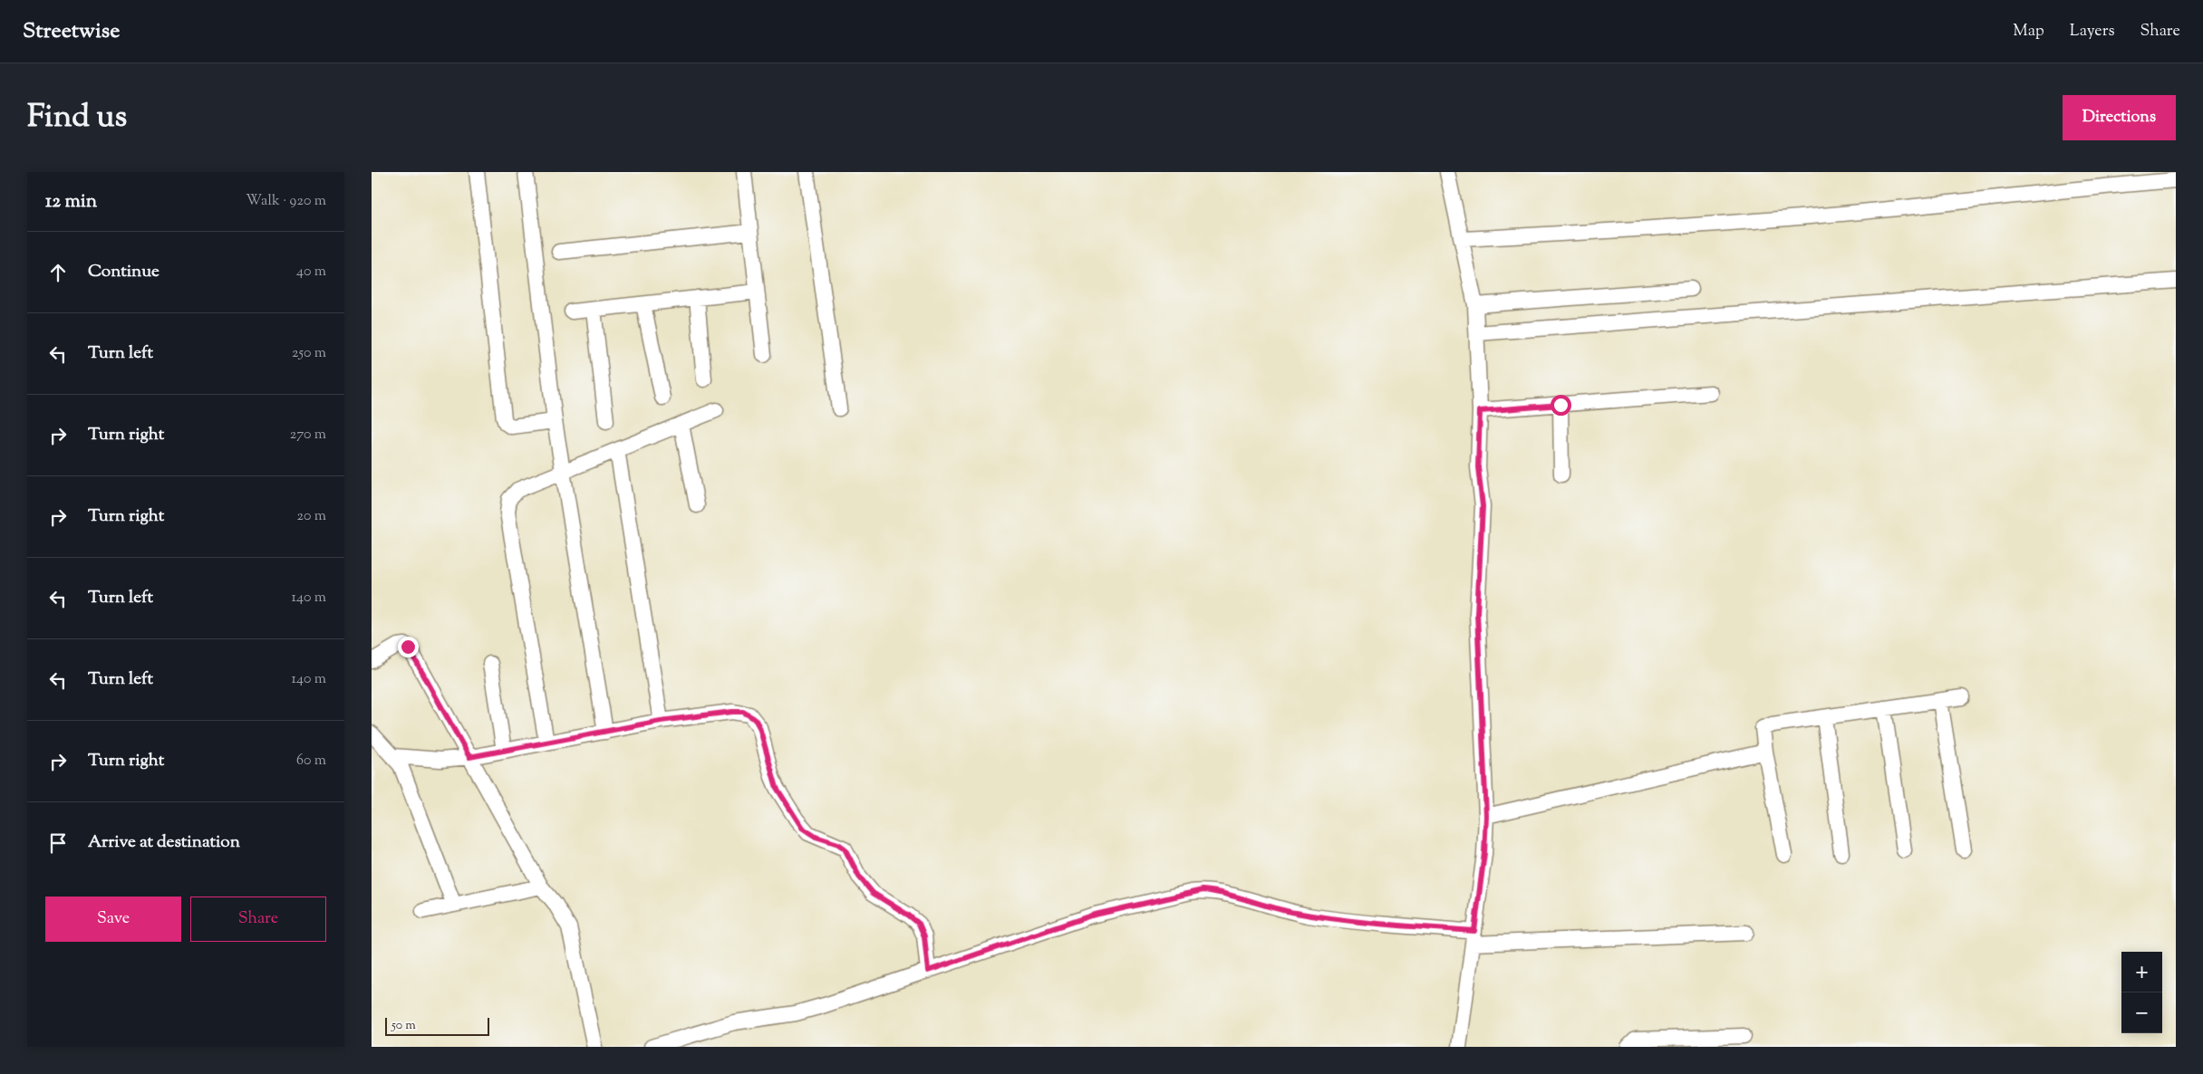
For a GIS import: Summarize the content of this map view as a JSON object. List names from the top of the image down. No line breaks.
{"scale_bar":"50 m","page":{"header":"Streetwise","nav":["Map","Layers","Share"],"title":"Find us","buttons":["Directions",["Save","Share"]],"heading":["12 min","Walk · 920 m"],"list":[["Continue","40 m"],["Turn left","250 m"],["Turn right","270 m"],["Turn right","20 m"],["Turn left","140 m"],["Turn left","140 m"],["Turn right","60 m"],"Arrive at destination"],"map_buttons":["+","−"],"scale":"50 m"}}
